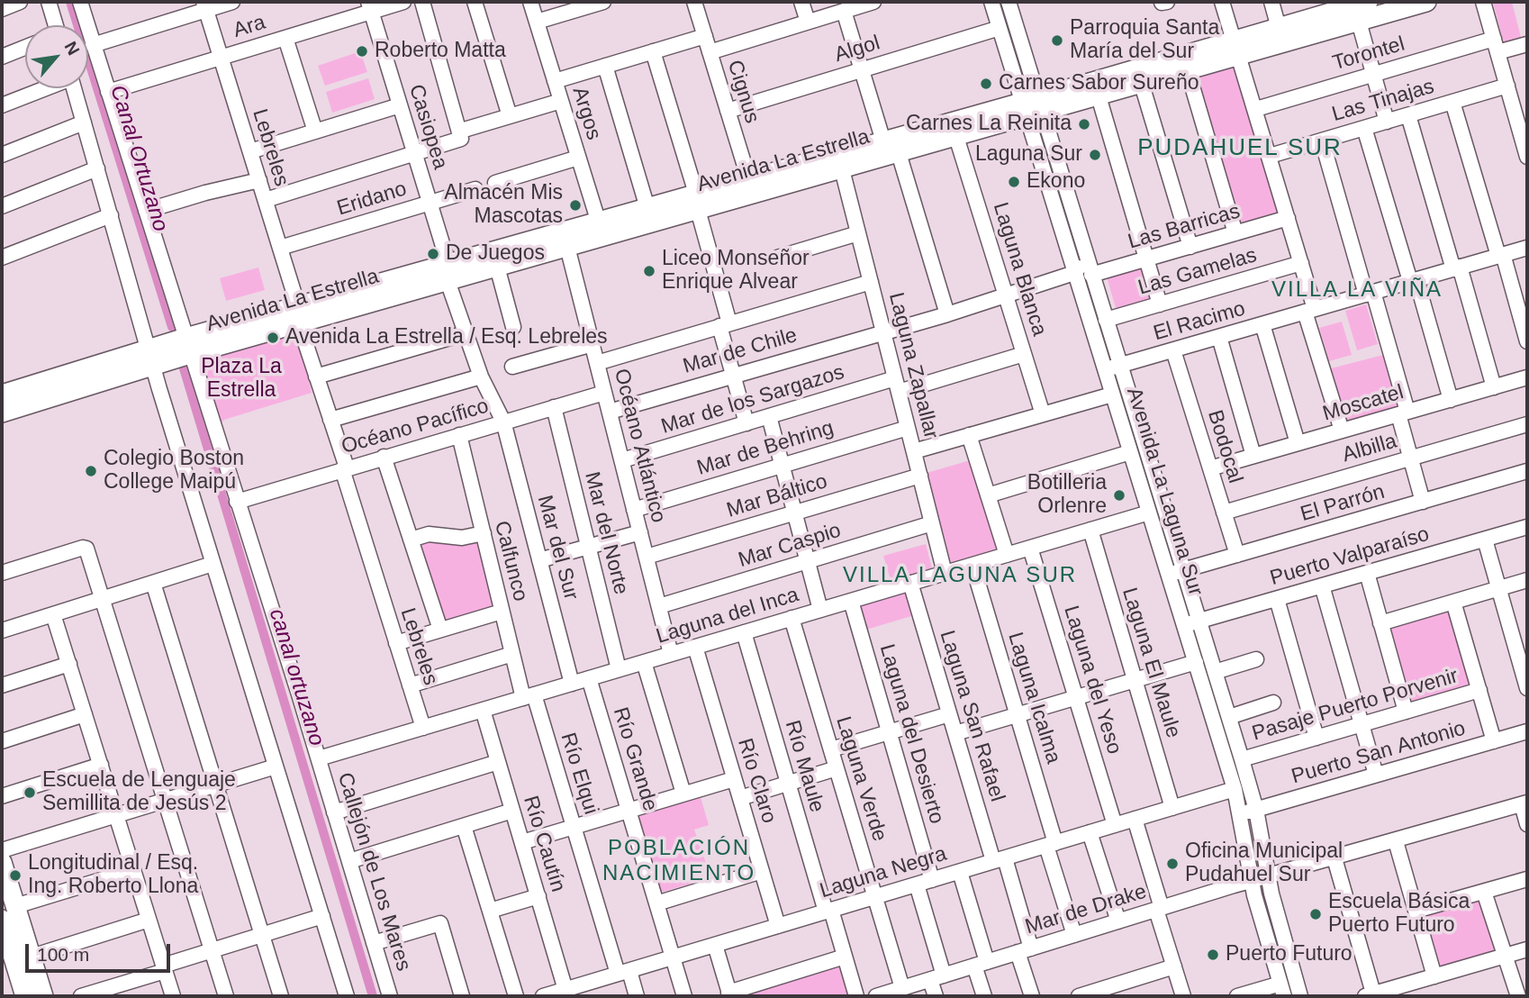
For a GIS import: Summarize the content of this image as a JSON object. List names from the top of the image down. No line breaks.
{"streets":{"main road":["Avenida La Estrella"],"street":["Ara","Algol","Torontel","Cignus","Las Tinajas","Argos","Casiopea","Lebreles","Eridano","Las Barricas","Laguna Blanca","Las Gamelas","El Racimo","Mar de Chile","Laguna Zapallar","Mar de los Sargazos","Moscatel","Océano Pacífico","Océano Atlántico","Bodocal","Mar de Behring","Albilla","Avenida La Laguna Sur","Mar Báltico","El Parrón","Mar del Norte","Mar Caspio","Mar del Sur","Puerto Valparaíso","Calfunco","Laguna del Inca","Laguna El Maule","Laguna del Yeso","Laguna Icalma","Pasaje Puerto Porvenir","Laguna San Rafael","Laguna del Desierto","Puerto San Antonio","Río Grande","Río Maule","Río Elqui","Laguna Verde","Río Claro","Río Cautín","Callejón de Los Mares","Laguna Negra","Mar de Drake"]},"crossings":[["Ara","Casiopea"],["Ara","Lebreles"],["Ara","Callejón de Los Mares"],["Algol","Cignus"],["Algol","Avenida La Laguna Sur"],["Cignus","Avenida La Estrella"],["Argos","Avenida La Estrella"],["Casiopea","Avenida La Estrella"],["Casiopea","Eridano"],["Casiopea","Mar del Sur"],["Lebreles","Avenida La Estrella"],["Lebreles","Eridano"],["Lebreles","Océano Pacífico"],["Lebreles","Laguna del Inca"],["Avenida La Estrella","Laguna Blanca"],["Avenida La Estrella","Laguna Zapallar"],["Avenida La Estrella","Océano Atlántico"],["Avenida La Estrella","Avenida La Laguna Sur"],["Avenida La Estrella","Callejón de Los Mares"],["Las Barricas","Avenida La Laguna Sur"],["Laguna Blanca","Mar de Chile"],["Laguna Blanca","Mar de los Sargazos"],["Las Gamelas","Avenida La Laguna Sur"],["El Racimo","Bodocal"],["El Racimo","Avenida La Laguna Sur"],["Mar de Chile","Laguna Zapallar"],["Mar de Chile","Océano Atlántico"],["Mar de Chile","Avenida La Laguna Sur"],["Laguna Zapallar","Mar de los Sargazos"],["Laguna Zapallar","Mar de Behring"],["Laguna Zapallar","Mar Báltico"],["Laguna Zapallar","Mar Caspio"],["Laguna Zapallar","Laguna del Inca"],["Mar de los Sargazos","Océano Atlántico"],["Moscatel","Bodocal"],["Océano Pacífico","Océano Atlántico"],["Océano Pacífico","Mar del Norte"],["Océano Pacífico","Mar del Sur"],["Océano Pacífico","Calfunco"],["Océano Pacífico","Callejón de Los Mares"],["Océano Atlántico","Mar de Behring"],["Océano Atlántico","Mar Báltico"],["Océano Atlántico","Mar Caspio"],["Océano Atlántico","Laguna del Inca"],["Bodocal","Albilla"],["Bodocal","El Parrón"],["Avenida La Laguna Sur","El Parrón"],["Avenida La Laguna Sur","Puerto Valparaíso"],["Avenida La Laguna Sur","Laguna del Inca"],["Avenida La Laguna Sur","Pasaje Puerto Porvenir"],["Avenida La Laguna Sur","Puerto San Antonio"],["Avenida La Laguna Sur","Laguna Negra"],["Avenida La Laguna Sur","Mar de Drake"],["Mar del Norte","Laguna del Inca"],["Mar del Sur","Laguna del Inca"],["Calfunco","Laguna del Inca"],["Calfunco","Río Elqui"],["Laguna del Inca","Laguna El Maule"],["Laguna del Inca","Laguna del Yeso"],["Laguna del Inca","Laguna Icalma"],["Laguna del Inca","Laguna San Rafael"],["Laguna del Inca","Laguna del Desierto"],["Laguna del Inca","Río Grande"],["Laguna del Inca","Río Maule"],["Laguna del Inca","Río Elqui"],["Laguna del Inca","Laguna Verde"],["Laguna del Inca","Río Claro"],["Laguna del Inca","Río Cautín"],["Laguna del Inca","Callejón de Los Mares"],["Laguna El Maule","Laguna Negra"],["Laguna del Yeso","Laguna Negra"],["Laguna Icalma","Laguna Negra"],["Laguna Icalma","Mar de Drake"],["Laguna San Rafael","Laguna Negra"],["Laguna San Rafael","Mar de Drake"],["Laguna del Desierto","Laguna Negra"],["Río Grande","Laguna Negra"],["Río Maule","Laguna Negra"],["Río Elqui","Laguna Negra"],["Laguna Verde","Laguna Negra"],["Laguna Verde","Mar de Drake"],["Río Claro","Laguna Negra"],["Río Cautín","Laguna Negra"]],"districts":["PUDAHUEL SUR","VILLA LA VIÑA","VILLA LAGUNA SUR","POBLACIÓN NACIMIENTO"],"water":["Canal Ortuzano","canal ortuzano"],"parks":["Plaza La Estrella"],"places":["Parroquia Santa María del Sur","Roberto Matta","Carnes Sabor Sureño","Carnes La Reinita","Laguna Sur","Ekono","Almacén Mis Mascotas","De Juegos","Liceo Monseñor Enrique Alvear","Avenida La Estrella / Esq. Lebreles","Colegio Boston College Maipú","Botilleria Orlenre","Escuela de Lenguaje Semillita de Jesús 2","Oficina Municipal Pudahuel Sur","Longitudinal / Esq. Ing. Roberto Llona","Escuela Básica Puerto Futuro","Puerto Futuro"],"scale_bar":"100 m","north":"top right"}
